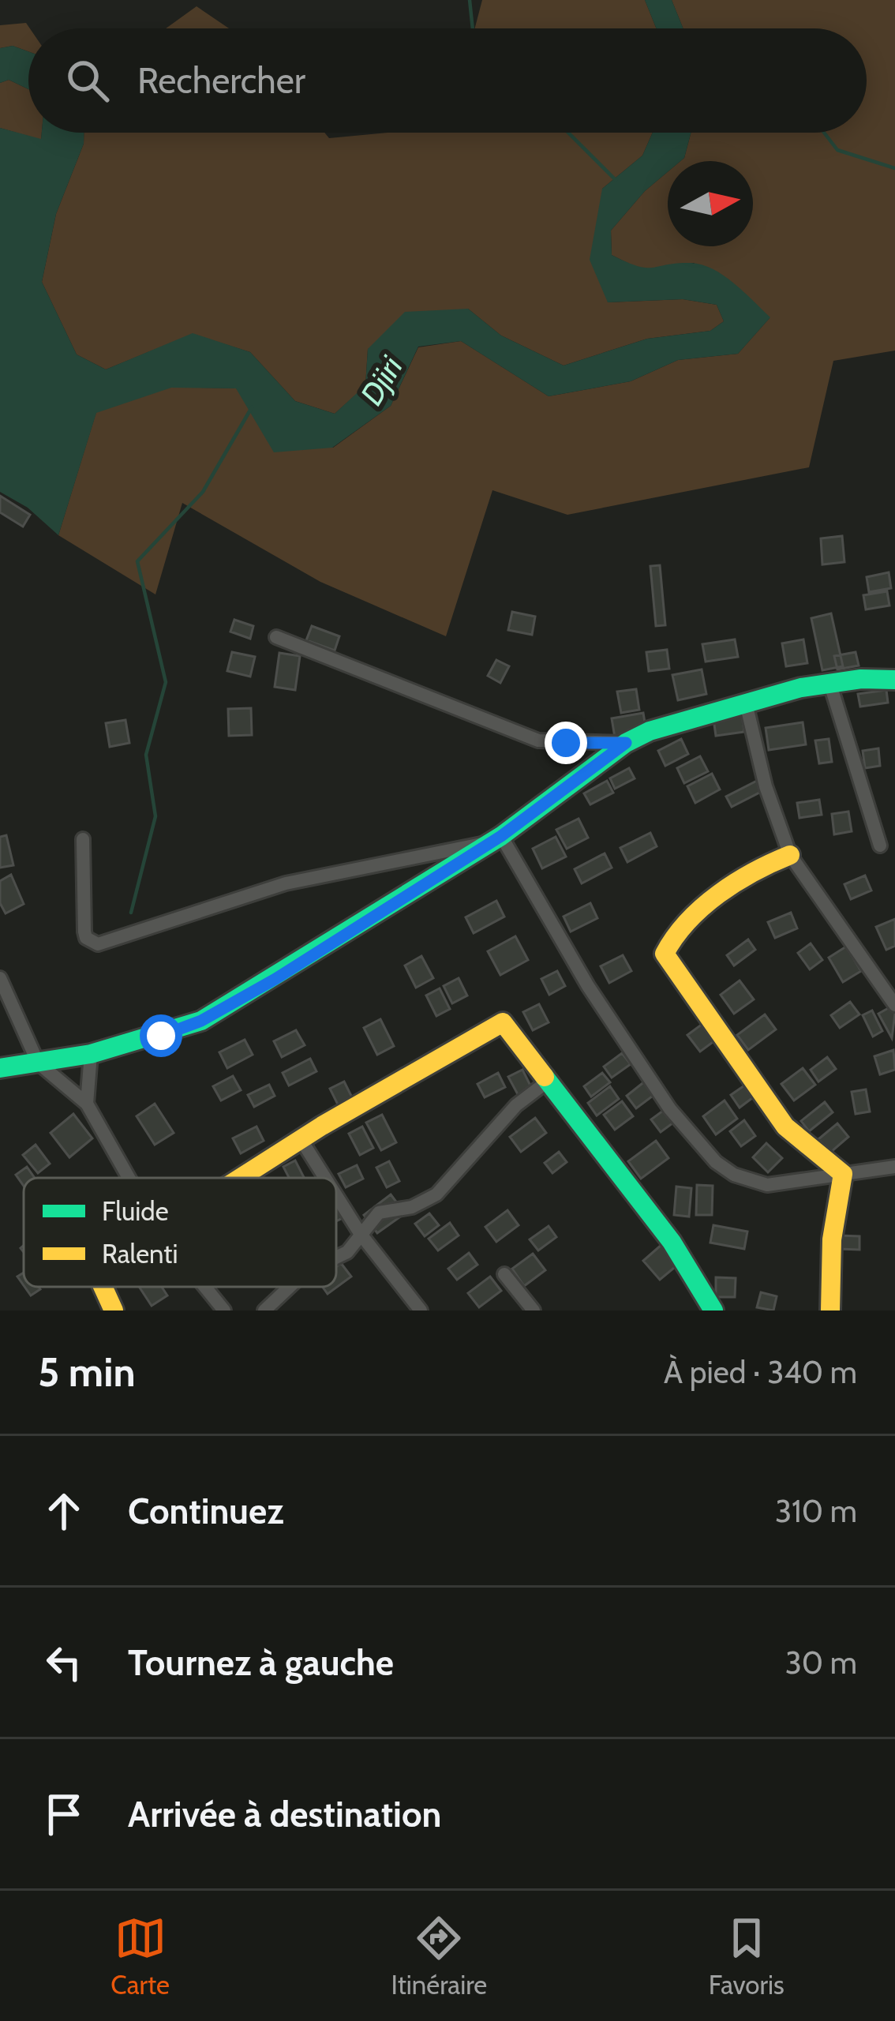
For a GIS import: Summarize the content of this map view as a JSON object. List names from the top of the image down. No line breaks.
{"water":["Djiri"],"legend":["Fluide","Ralenti"],"north":"right","page":{"search":"Rechercher","heading":["5 min","À pied · 340 m"],"list":[["Continuez","310 m"],["Tournez à gauche","30 m"],"Arrivée à destination"],"nav":["Carte","Itinéraire","Favoris"]}}
